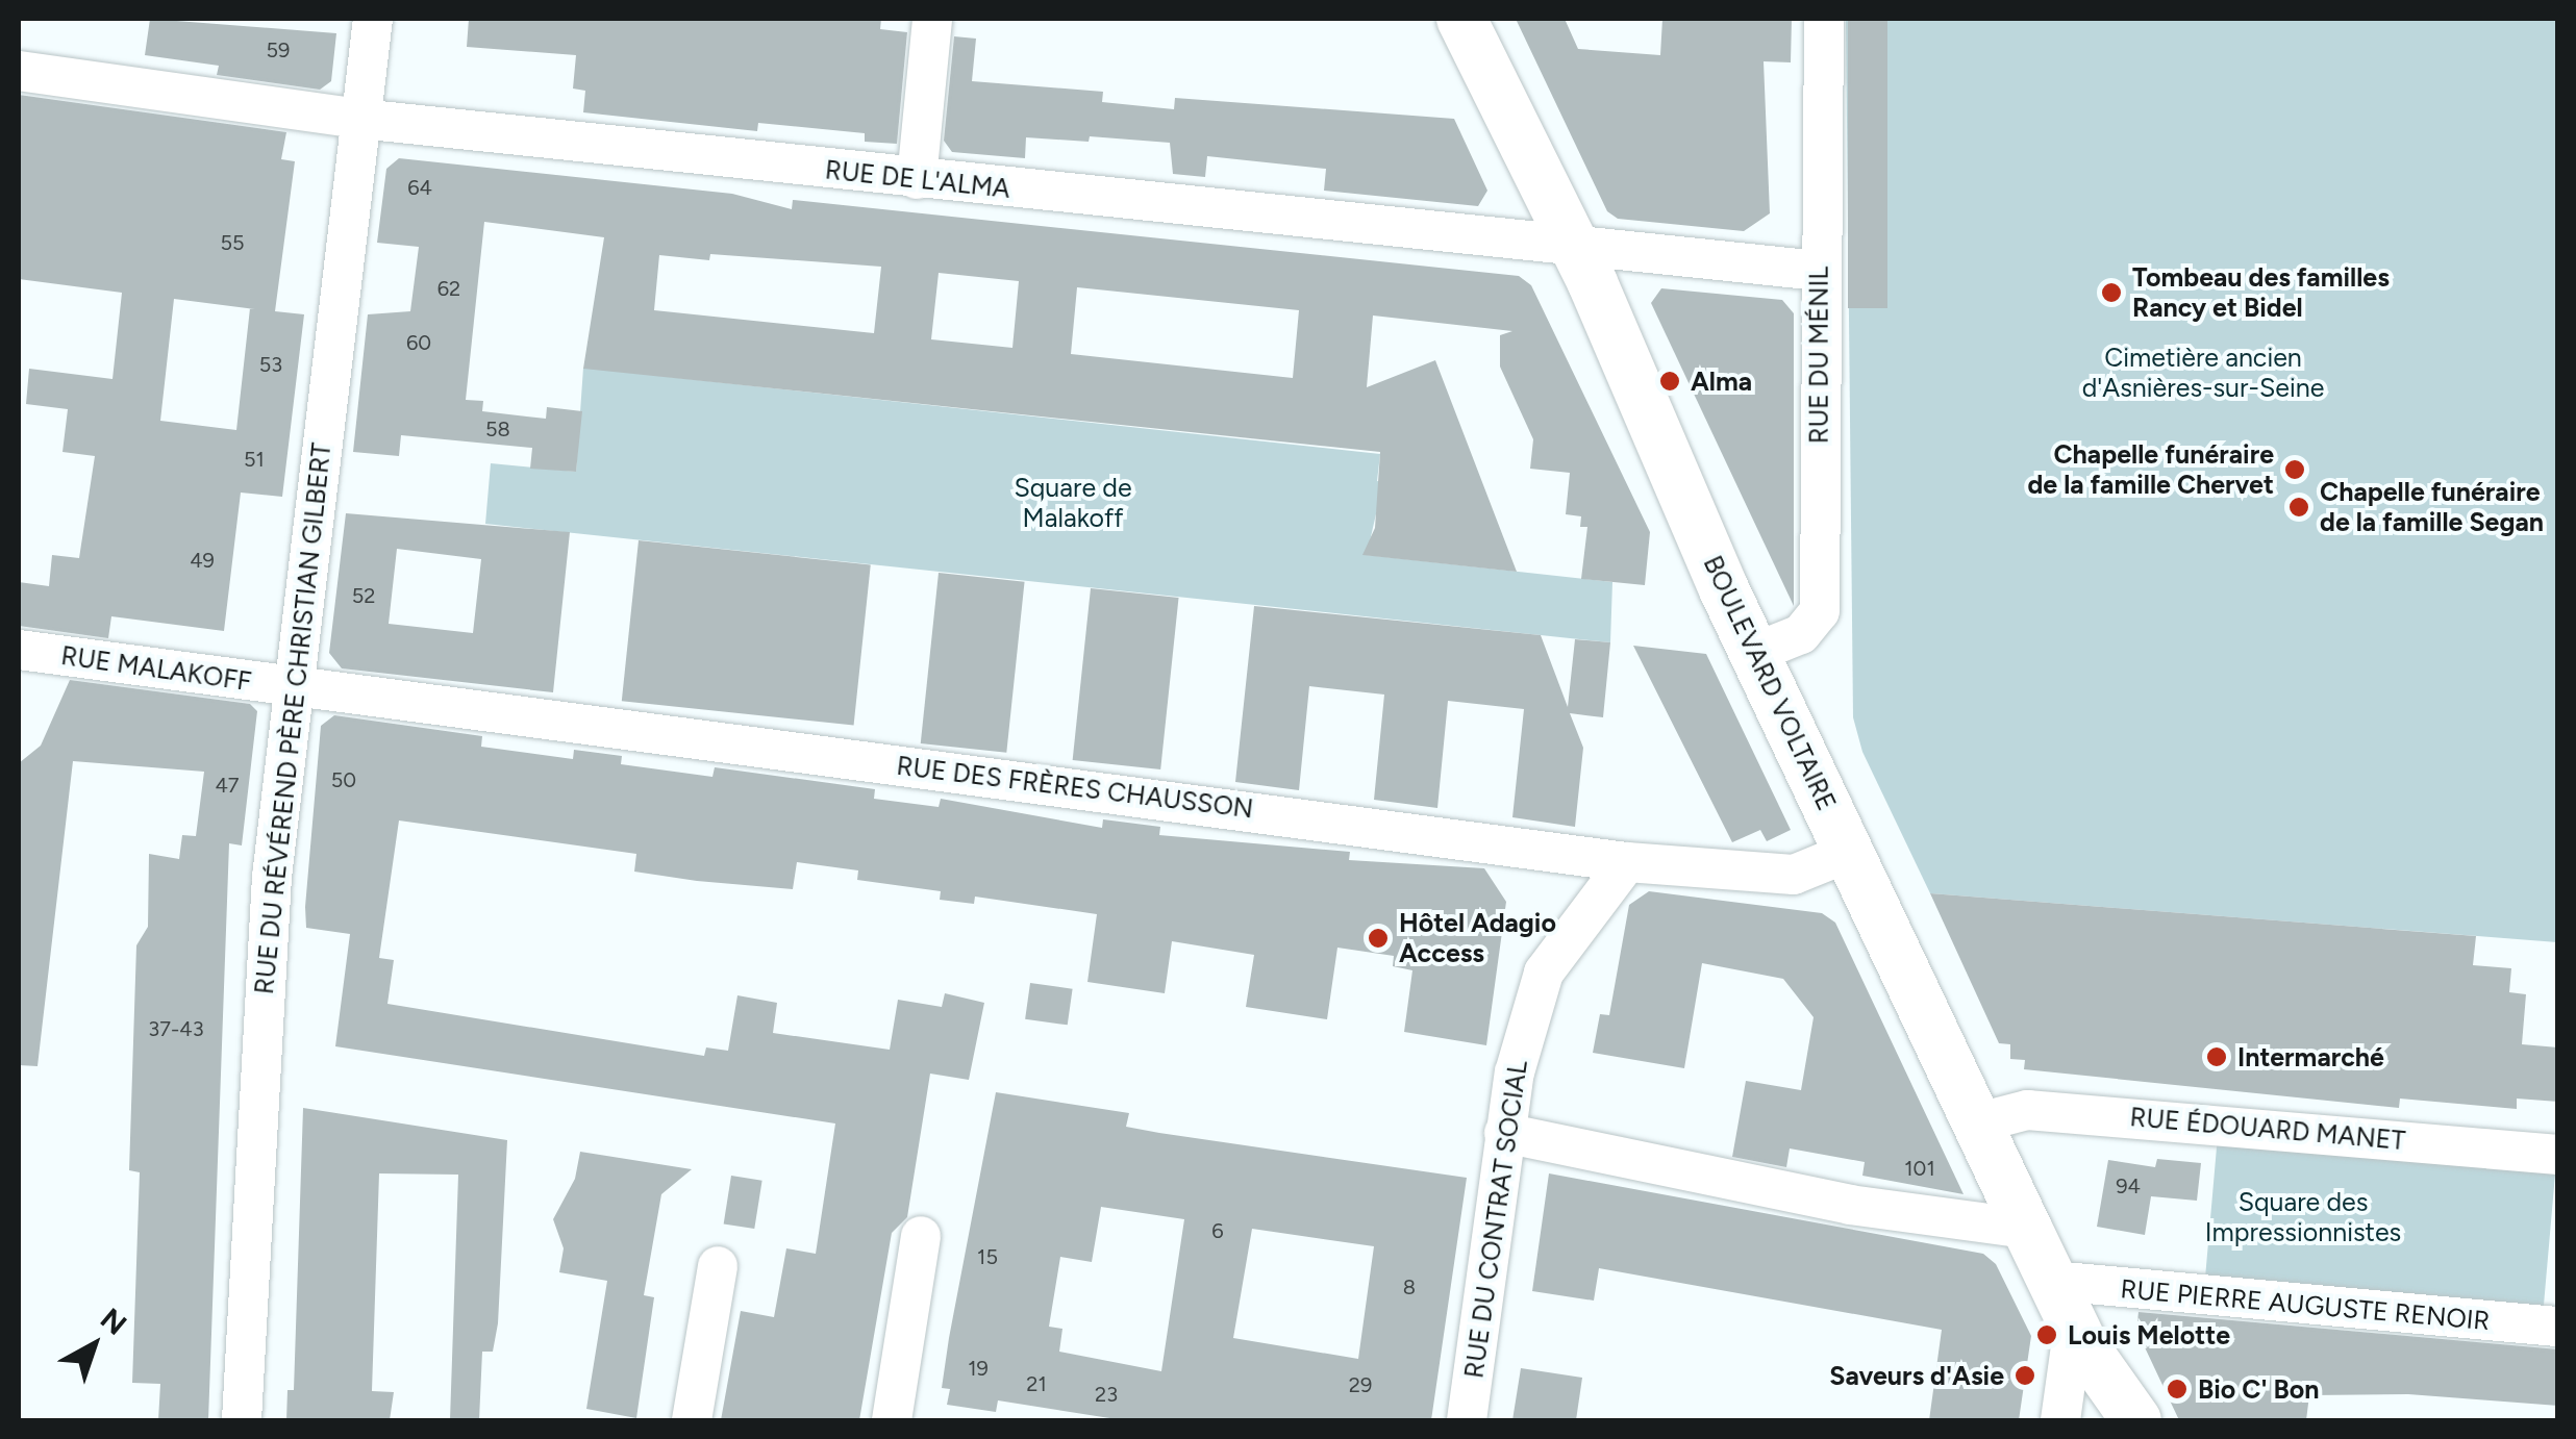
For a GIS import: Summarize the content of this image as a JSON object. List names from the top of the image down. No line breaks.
{"streets":{"main road":["BOULEVARD VOLTAIRE"],"street":["RUE DE L'ALMA","RUE DU MÉNIL","RUE MALAKOFF","RUE DU RÉVÉREND PÈRE CHRISTIAN GILBERT","RUE DES FRÈRES CHAUSSON","RUE ÉDOUARD MANET","RUE DU CONTRAT SOCIAL","RUE PIERRE AUGUSTE RENOIR"]},"crossings":[["RUE DE L'ALMA","RUE DU MÉNIL"],["RUE DE L'ALMA","BOULEVARD VOLTAIRE"],["RUE DE L'ALMA","RUE DU RÉVÉREND PÈRE CHRISTIAN GILBERT"],["RUE DU MÉNIL","BOULEVARD VOLTAIRE"],["RUE MALAKOFF","RUE DU RÉVÉREND PÈRE CHRISTIAN GILBERT"],["RUE MALAKOFF","RUE DES FRÈRES CHAUSSON"],["BOULEVARD VOLTAIRE","RUE DES FRÈRES CHAUSSON"],["BOULEVARD VOLTAIRE","RUE ÉDOUARD MANET"],["BOULEVARD VOLTAIRE","RUE PIERRE AUGUSTE RENOIR"],["RUE DU RÉVÉREND PÈRE CHRISTIAN GILBERT","RUE DES FRÈRES CHAUSSON"],["RUE DES FRÈRES CHAUSSON","RUE DU CONTRAT SOCIAL"]],"parks":["Cimetière ancien d'Asnières-sur-Seine","Square de Malakoff","Square des Impressionnistes"],"places":["Tombeau des familles Rancy et Bidel","Alma","Chapelle funéraire de la famille Chervet","Chapelle funéraire de la famille Segan","Hôtel Adagio Access","Intermarché","Louis Melotte","Saveurs d'Asie","Bio C' Bon"],"house_numbers":["59","64","55","62","60","53","58","51","49","52","50","47","37-43","101","94","6","15","8","19","21","29","23"],"north":"top right"}
